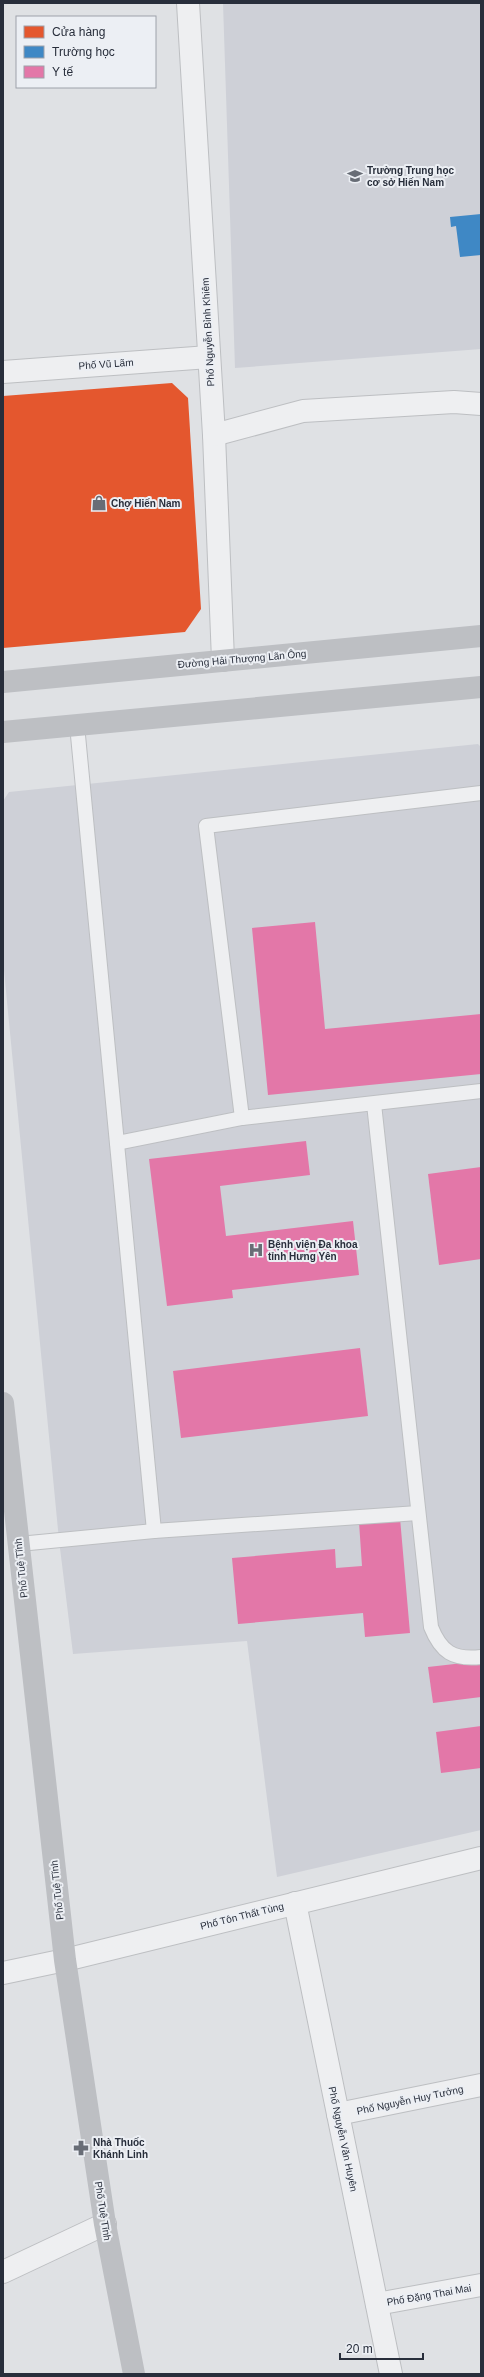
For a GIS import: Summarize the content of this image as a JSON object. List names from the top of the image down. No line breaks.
{"streets":{"street":["Phố Nguyễn Bỉnh Khiêm","Phố Vũ Lãm","Đường Hải Thượng Lãn Ông","Phố Tuệ Tĩnh","Phố Tôn Thất Tùng","Phố Nguyễn Huy Tưởng","Phố Nguyễn Văn Huyên","Phố Đặng Thai Mai"]},"crossings":[["Phố Nguyễn Bỉnh Khiêm","Phố Vũ Lãm"],["Phố Nguyễn Bỉnh Khiêm","Đường Hải Thượng Lãn Ông"],["Phố Tuệ Tĩnh","Phố Tôn Thất Tùng"],["Phố Tôn Thất Tùng","Phố Nguyễn Văn Huyên"],["Phố Nguyễn Huy Tưởng","Phố Nguyễn Văn Huyên"],["Phố Nguyễn Văn Huyên","Phố Đặng Thai Mai"]],"places":{"school or university":["Trường Trung học cơ sở Hiến Nam"],"shop":["Chợ Hiến Nam"],"hospital":["Bệnh viện Đa khoa tỉnh Hưng Yên"],"pharmacy":["Nhà Thuốc Khánh Linh"]},"legend":["Cửa hàng","Trường học","Y tế"],"scale_bar":"20 m"}
